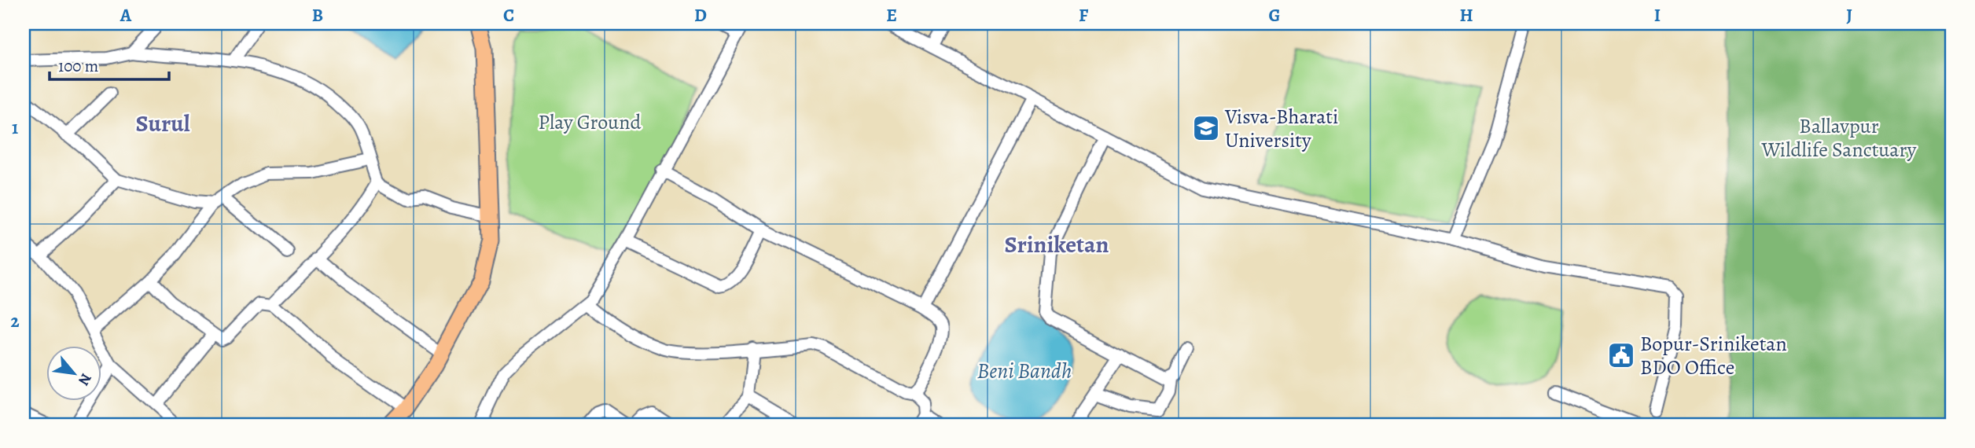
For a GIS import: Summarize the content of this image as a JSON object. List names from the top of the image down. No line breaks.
{"districts":["Surul","Sriniketan"],"water":["Beni Bandh"],"parks":["Play Ground","Ballavpur Wildlife Sanctuary"],"places":{"school or university":["Visva-Bharati University"],"public building":["Bopur-Sriniketan BDO Office"]},"scale_bar":"100 m","north":"bottom right","grid":{"columns":["A","B","C","D","E","F","G","H","I","J"],"rows":["1","2"]}}
